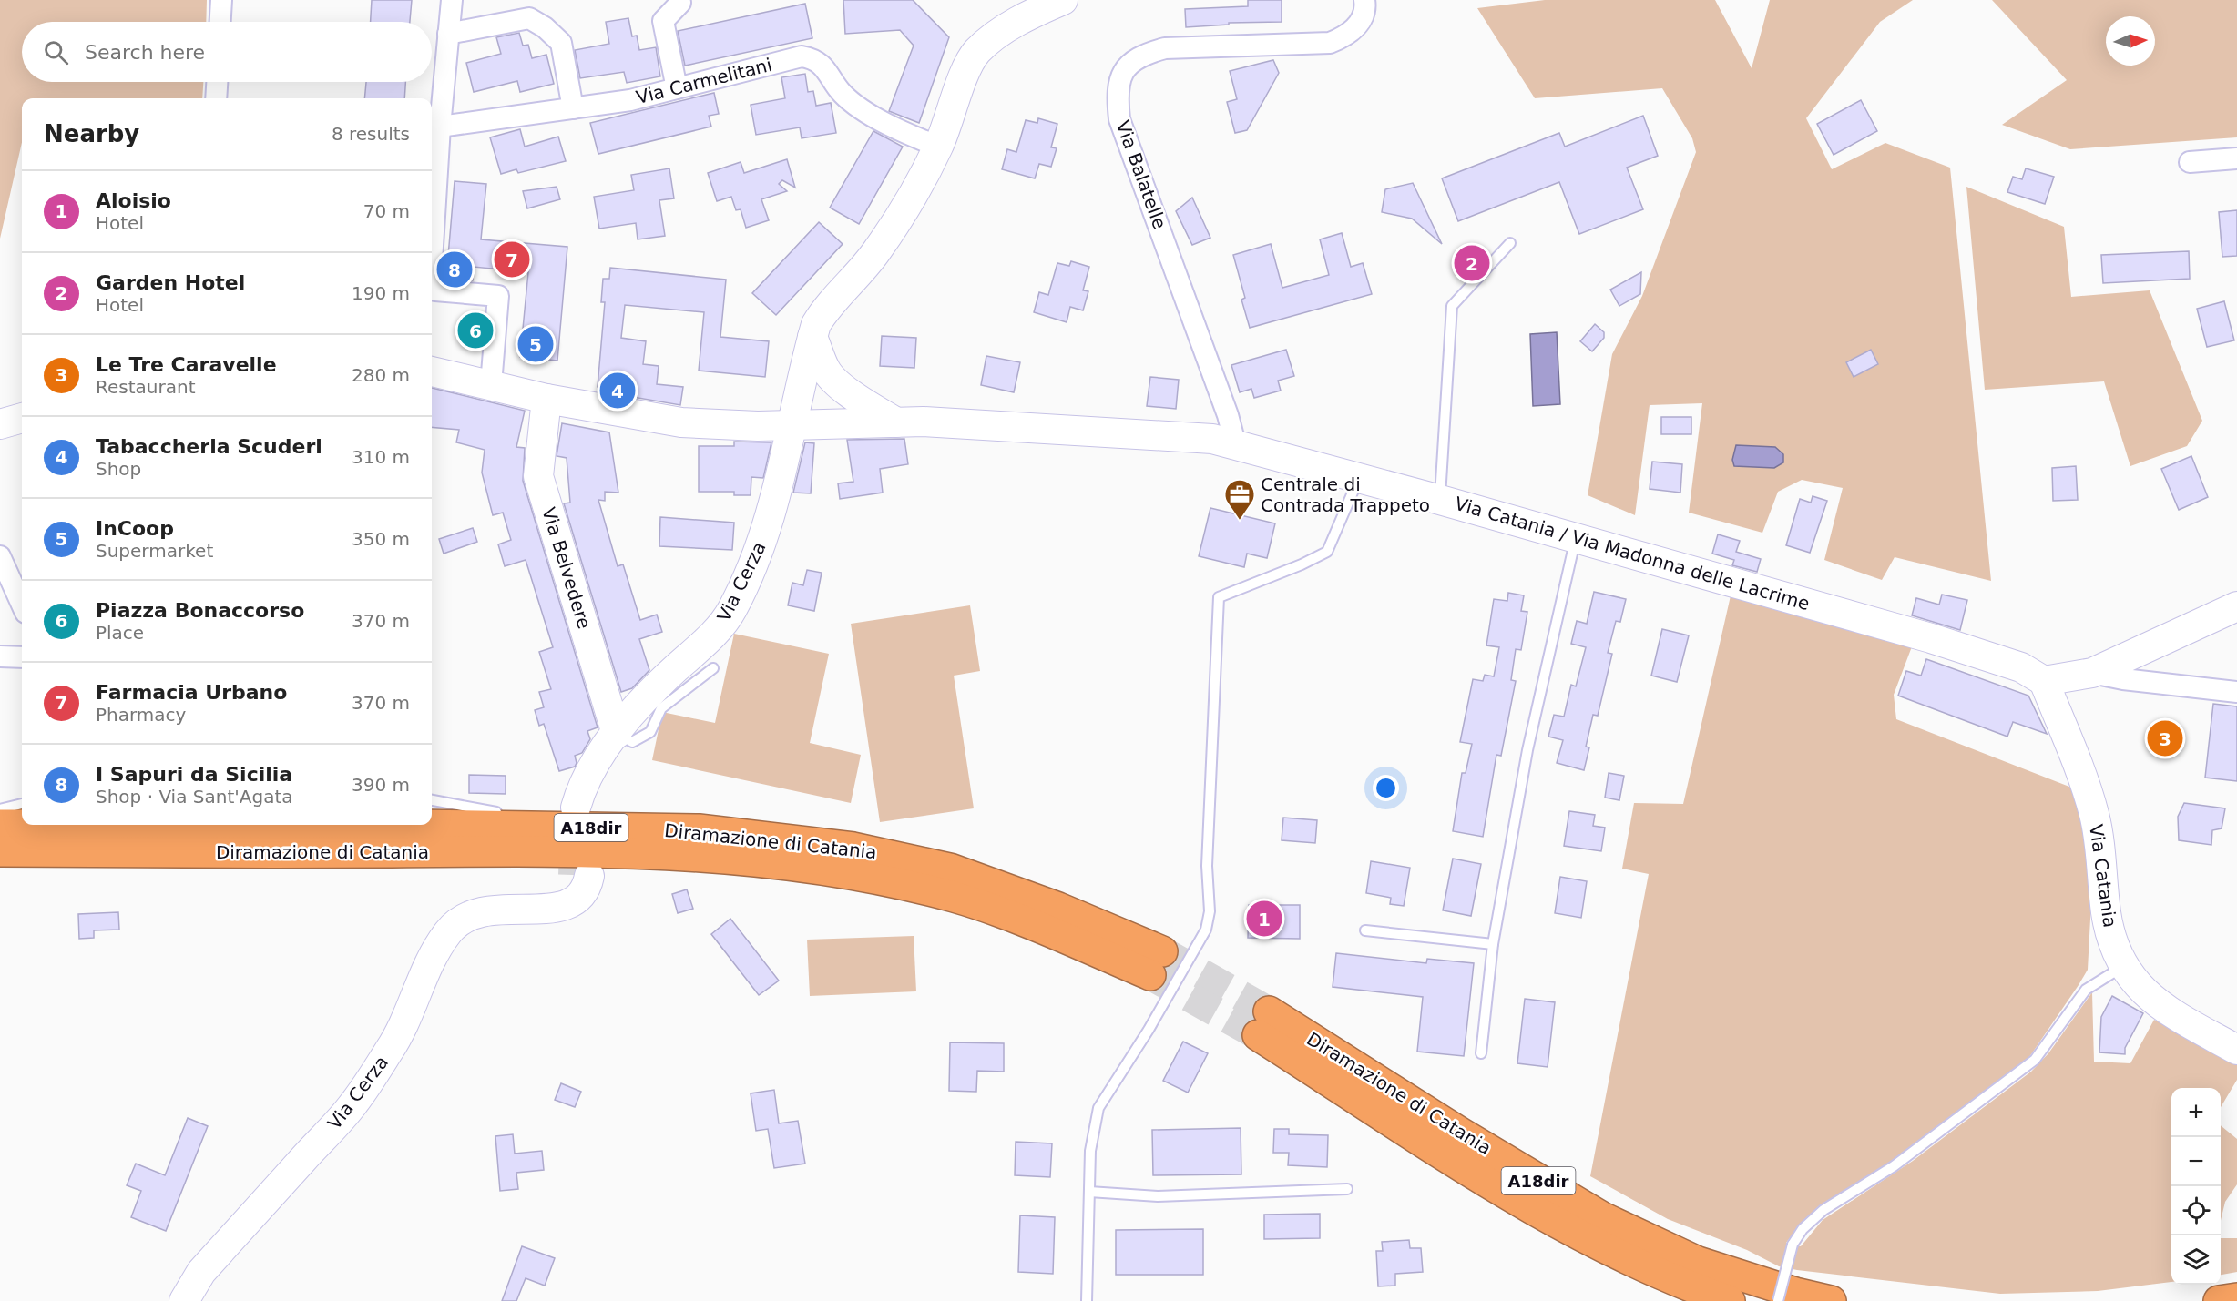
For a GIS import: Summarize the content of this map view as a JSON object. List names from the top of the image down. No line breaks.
{"streets":{"highway":["A18dir","Diramazione di Catania"],"main road":["Via Catania / Via Madonna delle Lacrime","Via Belvedere","Via Cerza","Via Catania"],"street":["Via Carmelitani","Via Balatelle"]},"crossings":[["Via Carmelitani","Via Cerza"],["Via Balatelle","Via Catania / Via Madonna delle Lacrime"],["Via Catania / Via Madonna delle Lacrime","Via Belvedere"],["Via Catania / Via Madonna delle Lacrime","Via Cerza"],["Via Catania / Via Madonna delle Lacrime","Via Catania"],["Via Belvedere","Via Cerza"]],"places":{"office":["Centrale di Contrada Trappeto"]},"north":"right","page":{"search":"Search here","heading":["Nearby","8 results"],"list":[{"mark":"1","name":"Aloisio","note":"Hotel","value":"70 m"},{"mark":"2","name":"Garden Hotel","note":"Hotel","value":"190 m"},{"mark":"3","name":"Le Tre Caravelle","note":"Restaurant","value":"280 m"},{"mark":"4","name":"Tabaccheria Scuderi","note":"Shop","value":"310 m"},{"mark":"5","name":"InCoop","note":"Supermarket","value":"350 m"},{"mark":"6","name":"Piazza Bonaccorso","note":"Place","value":"370 m"},{"mark":"7","name":"Farmacia Urbano","note":"Pharmacy","value":"370 m"},{"mark":"8","name":"I Sapuri da Sicilia","note":"Shop · Via Sant'Agata","value":"390 m"}],"pins":["7","2","8","6","5","4","3","1"],"map_buttons":["+","−"]}}
